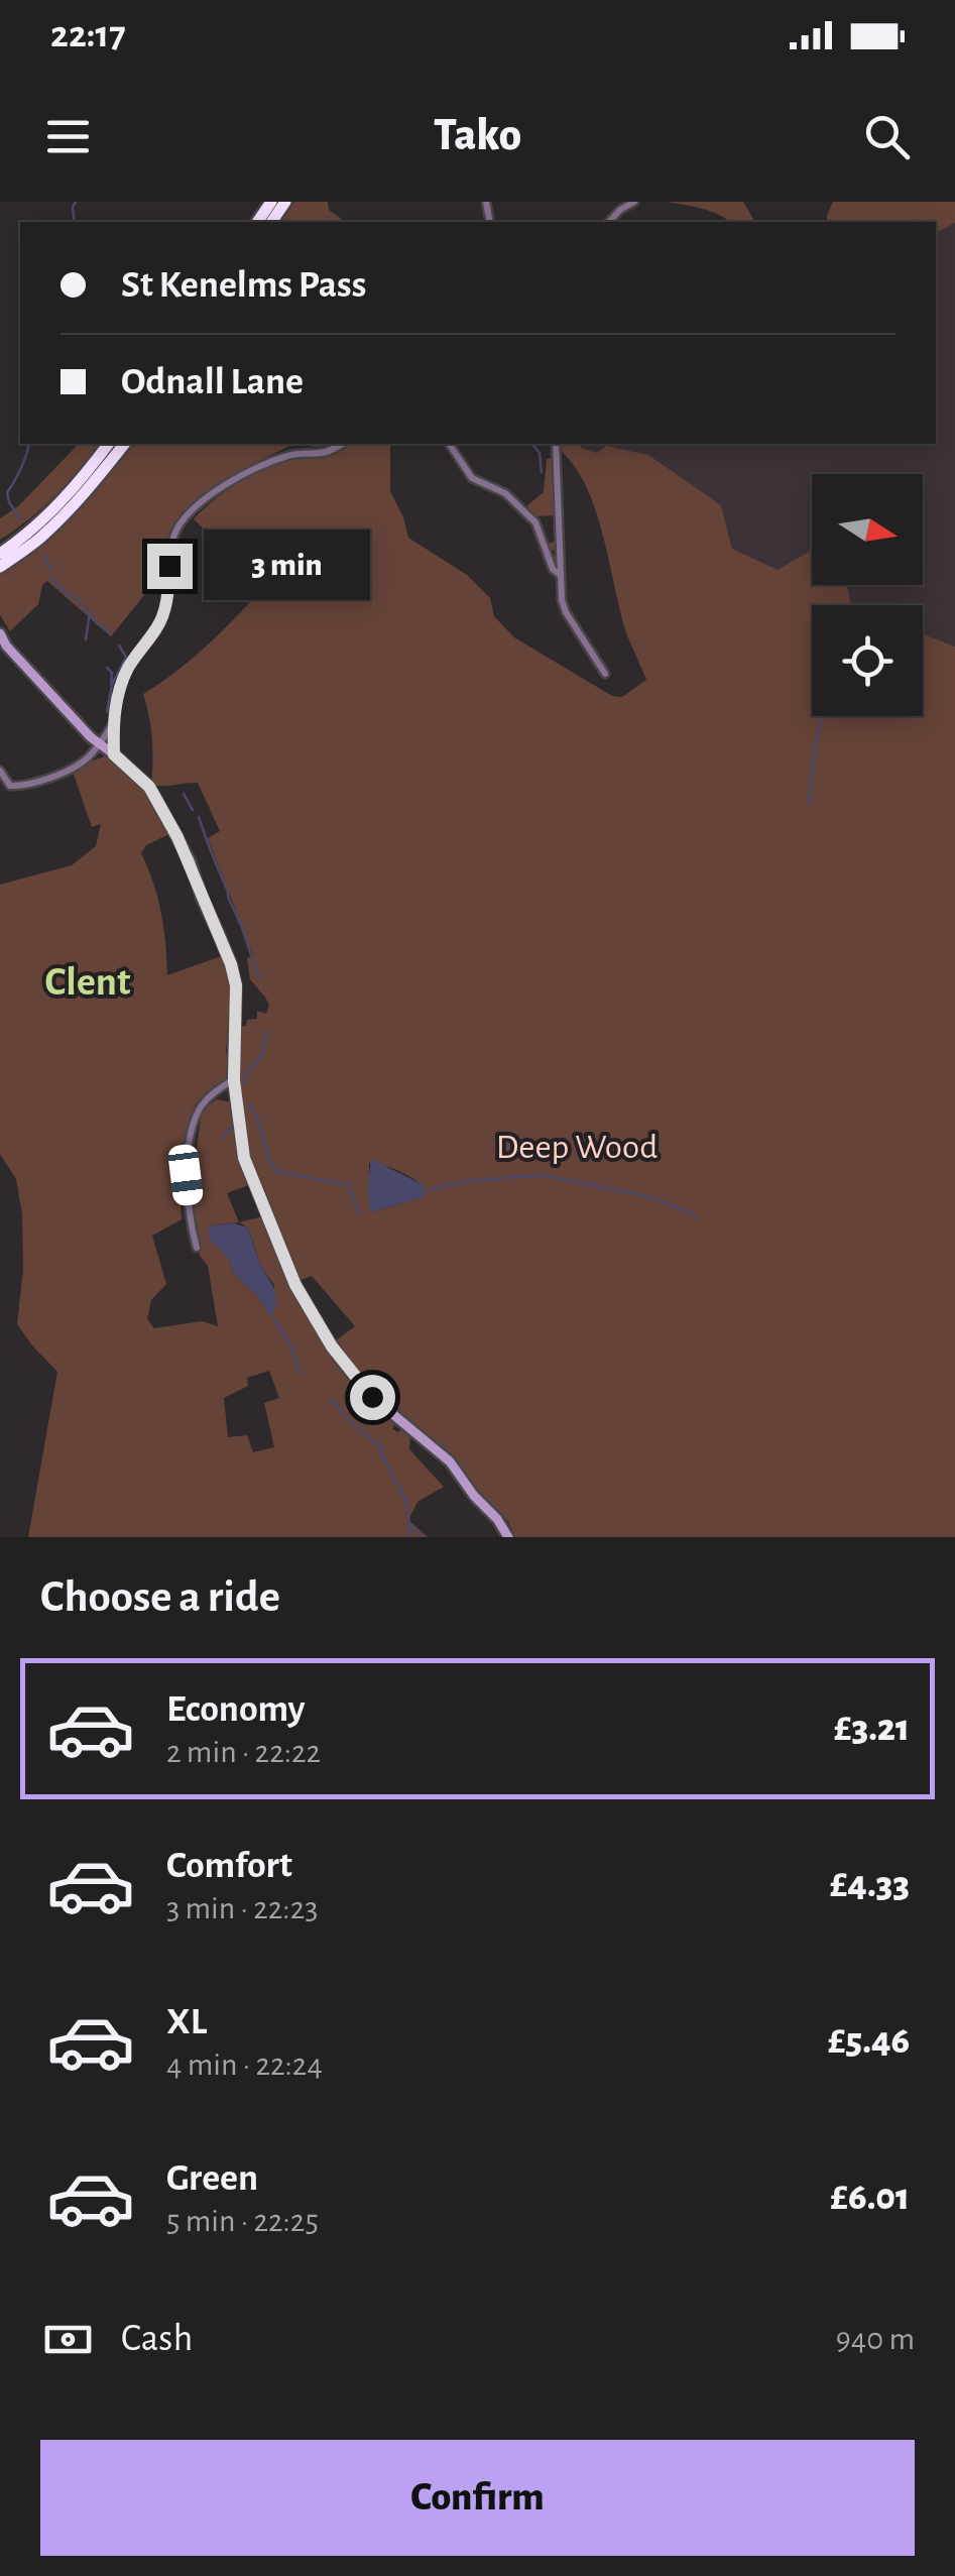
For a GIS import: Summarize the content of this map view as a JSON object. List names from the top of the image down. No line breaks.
{"districts":["Clent"],"parks":["Deep Wood"],"north":"right","page":{"status":"22:17","header":"Tako","banner":["St Kenelms Pass","Odnall Lane"],"bubble":"3 min","heading":"Choose a ride","list":[{"name":"Economy","note":"2 min · 22:22","value":"£3.21"},{"name":"Comfort","note":"3 min · 22:23","value":"£4.33"},{"name":"XL","note":"4 min · 22:24","value":"£5.46"},{"name":"Green","note":"5 min · 22:25","value":"£6.01"}],"pay":["Cash","940 m"],"buttons":"Confirm"}}
